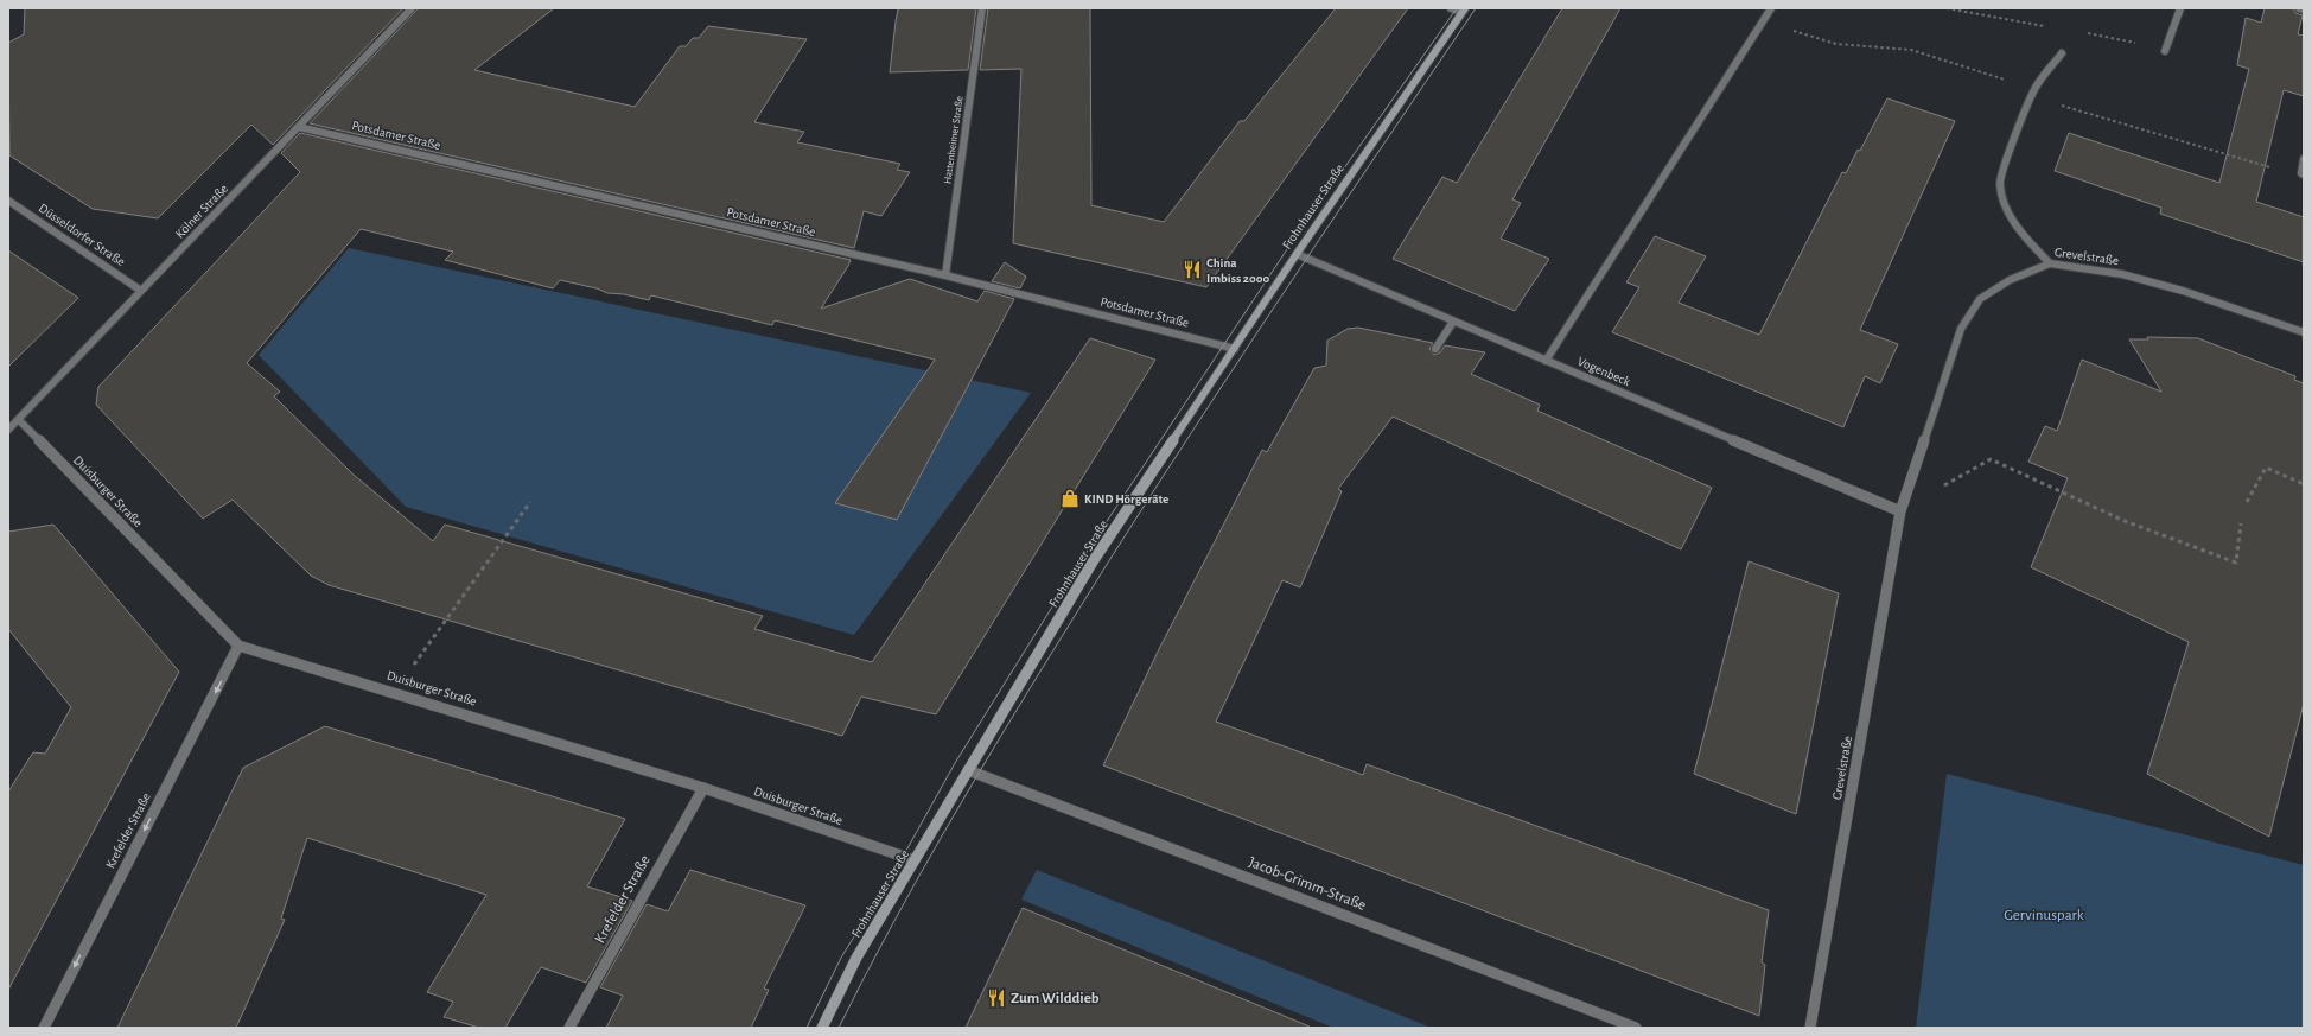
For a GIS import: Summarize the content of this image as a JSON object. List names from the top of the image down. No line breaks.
{"streets":{"main road":["Frohnhauser Straße"],"street":["Potsdamer Straße","Hattenheimer Straße","Kölner Straße","Düsseldorfer Straße","Grevelstraße","Vogenbeck","Duisburger Straße","Krefelder Straße","Jacob-Grimm-Straße"]},"crossings":[["Potsdamer Straße","Hattenheimer Straße"],["Potsdamer Straße","Frohnhauser Straße"],["Potsdamer Straße","Kölner Straße"],["Frohnhauser Straße","Vogenbeck"],["Frohnhauser Straße","Duisburger Straße"],["Frohnhauser Straße","Jacob-Grimm-Straße"],["Kölner Straße","Düsseldorfer Straße"],["Kölner Straße","Duisburger Straße"],["Grevelstraße","Vogenbeck"],["Duisburger Straße","Krefelder Straße"]],"one_way":["Krefelder Straße"],"parks":["Gervinuspark"],"places":{"restaurant":["China Imbiss 2000","Zum Wilddieb"],"shop":["KIND Hörgeräte"]}}
